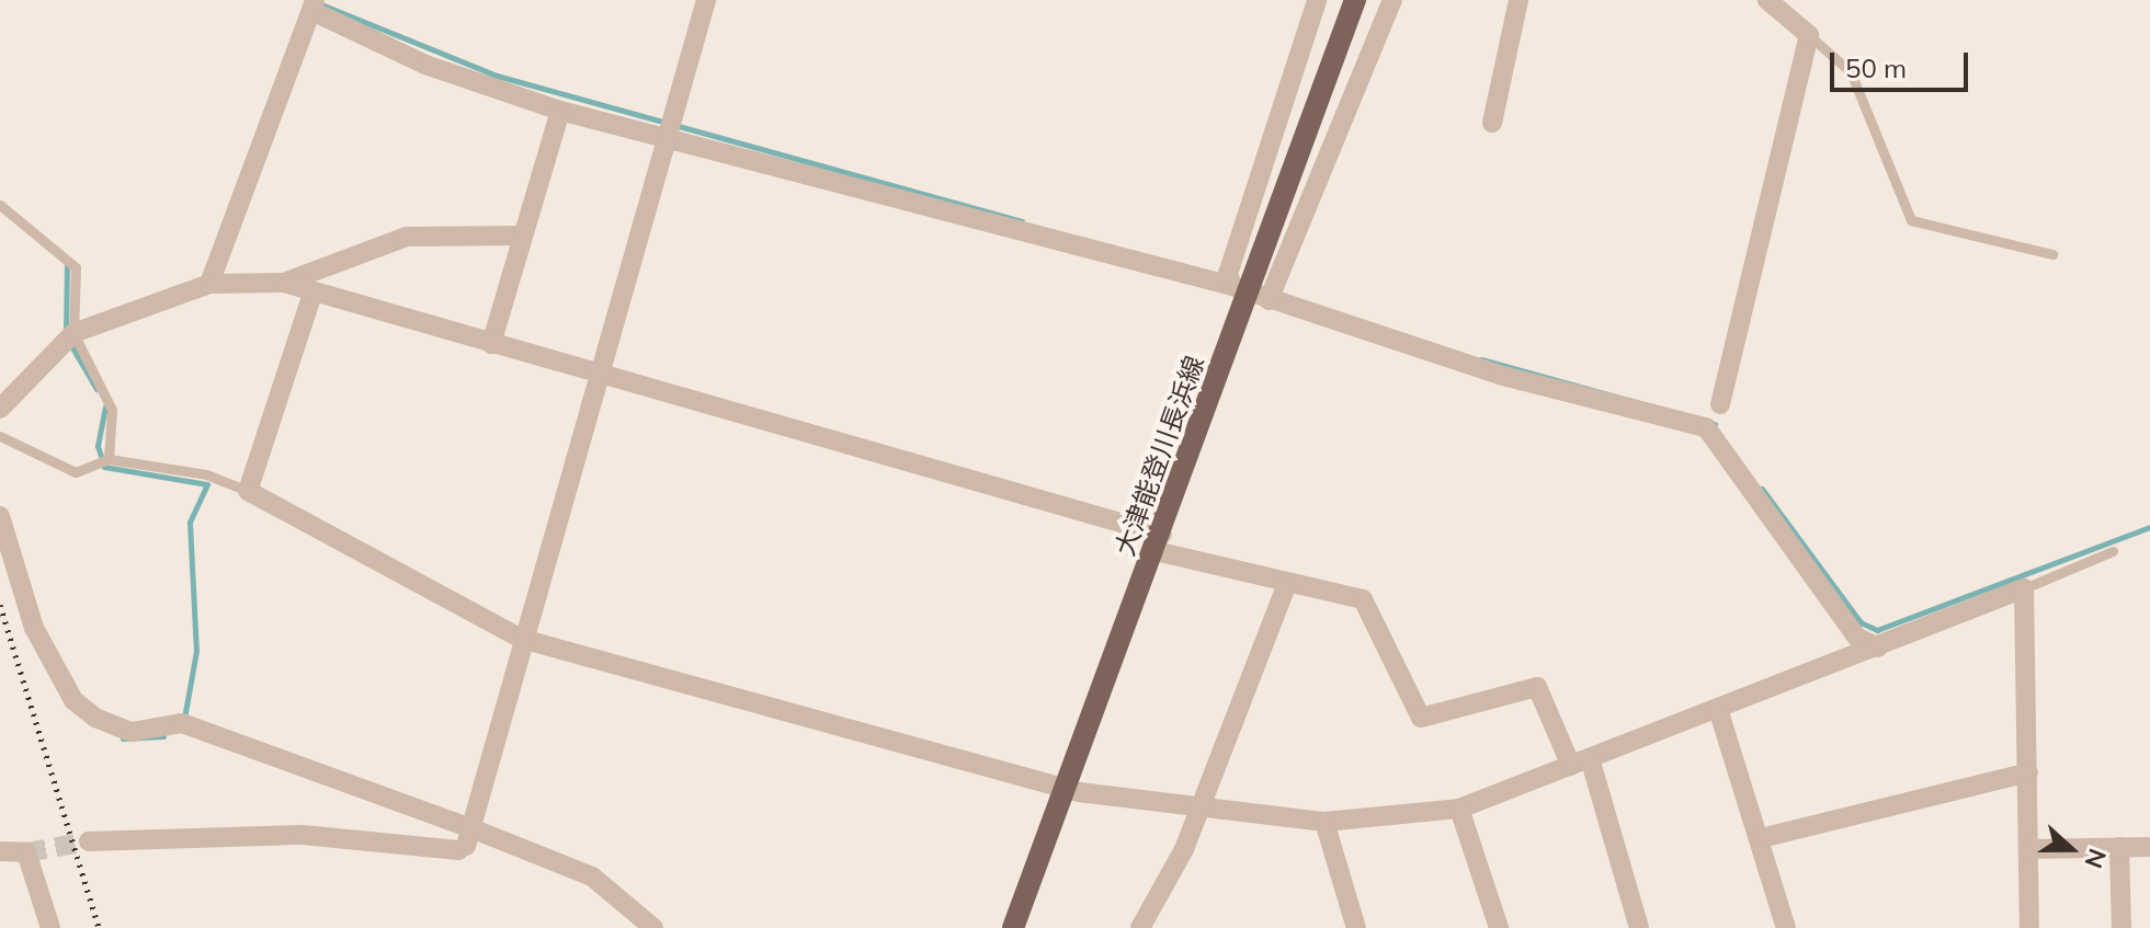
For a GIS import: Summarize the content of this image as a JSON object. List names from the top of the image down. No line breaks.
{"streets":{"main road":["大津能登川長浜線"]},"scale_bar":"50 m","north":"right"}
